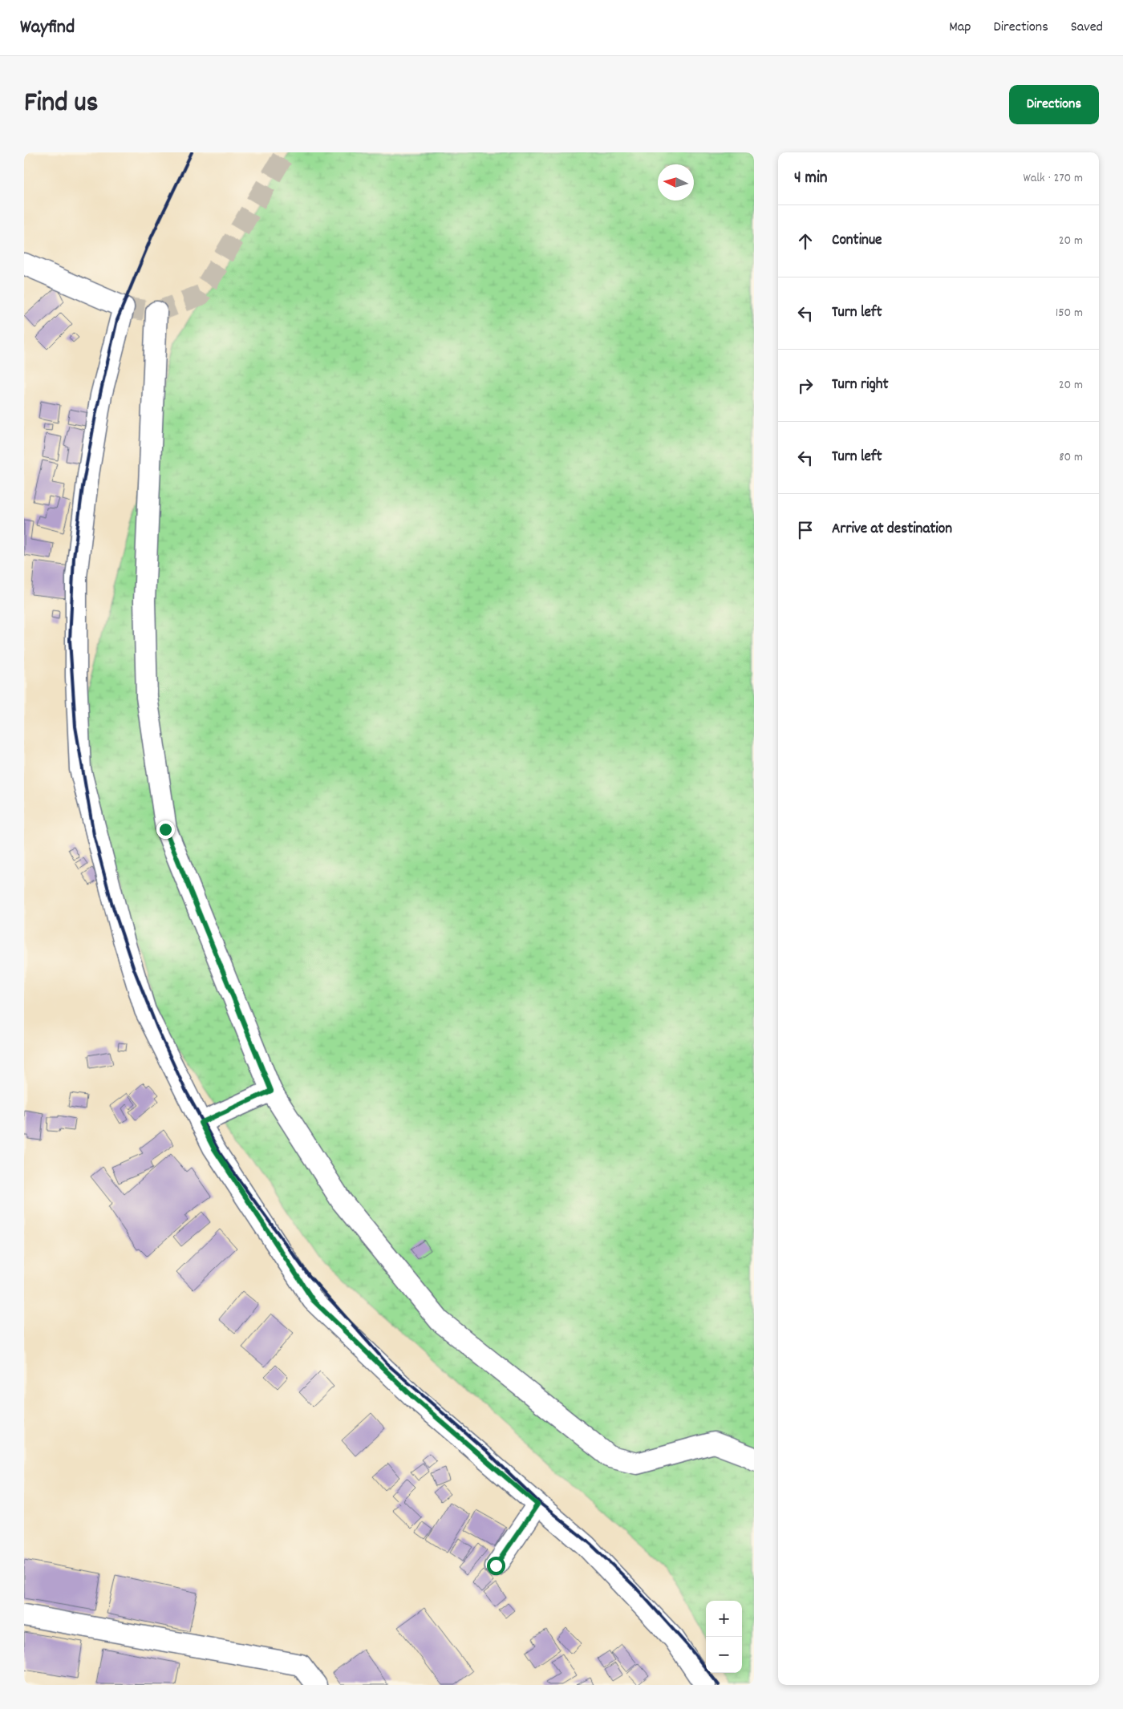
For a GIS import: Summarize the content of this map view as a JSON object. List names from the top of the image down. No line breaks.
{"north":"left","page":{"header":"Wayfind","nav":["Map","Directions","Saved"],"title":"Find us","buttons":"Directions","heading":["4 min","Walk · 270 m"],"list":[["Continue","20 m"],["Turn left","150 m"],["Turn right","20 m"],["Turn left","80 m"],"Arrive at destination"],"map_buttons":["+","−"]}}
